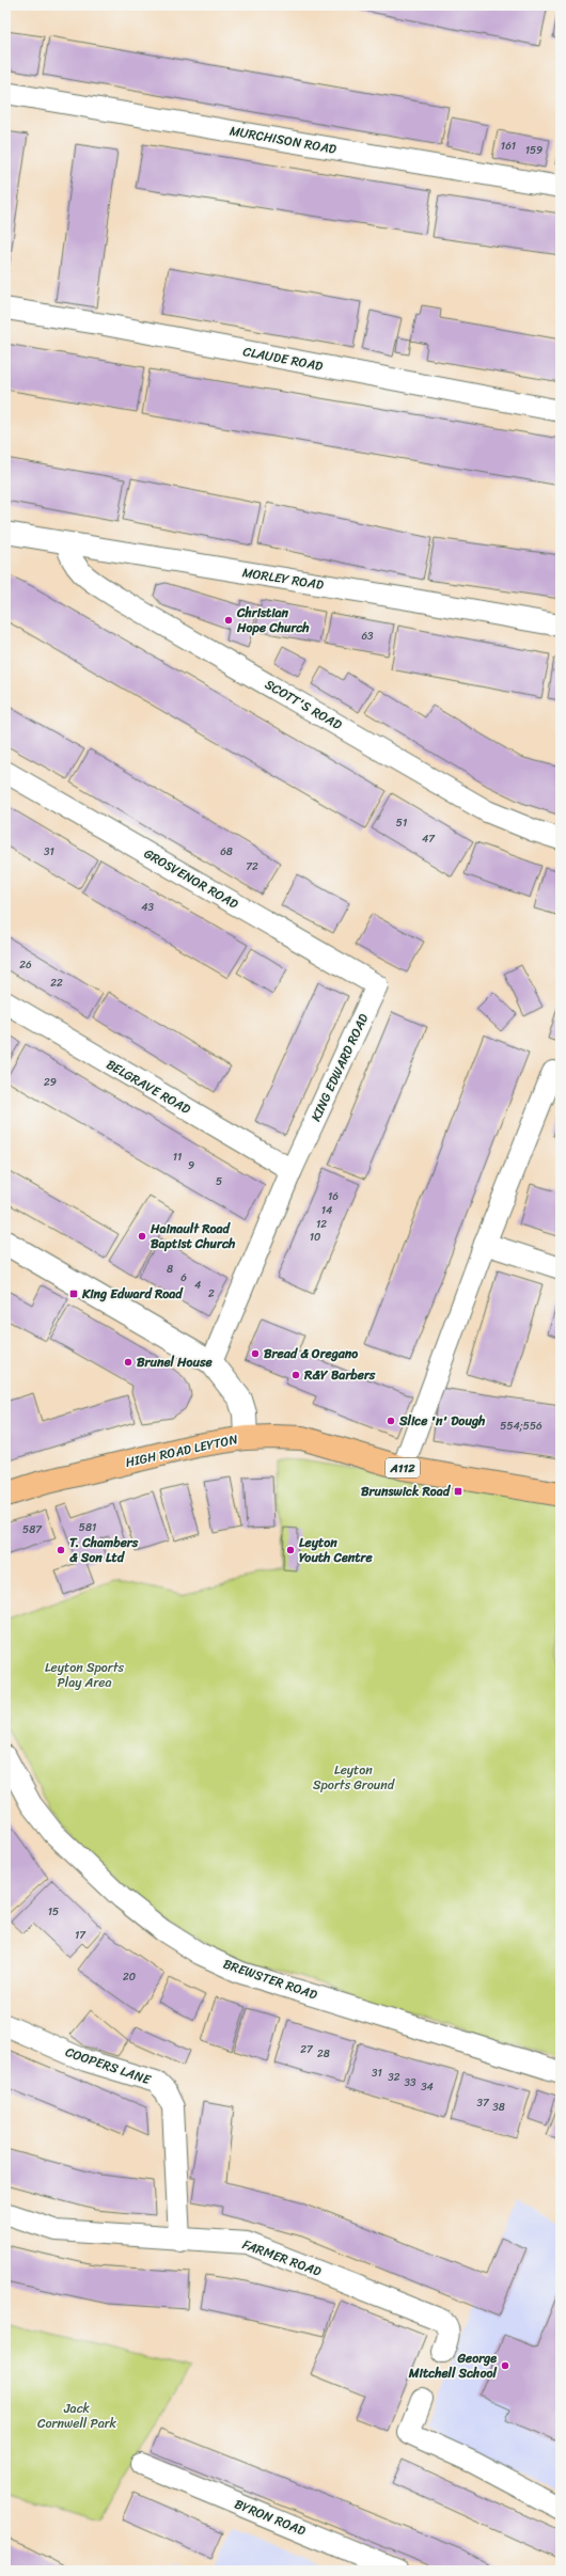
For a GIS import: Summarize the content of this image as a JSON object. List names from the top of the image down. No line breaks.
{"streets":{"main road":["HIGH ROAD LEYTON","A112"],"street":["MURCHISON ROAD","CLAUDE ROAD","MORLEY ROAD","SCOTT'S ROAD","GROSVENOR ROAD","KING EDWARD ROAD","BELGRAVE ROAD","BREWSTER ROAD","COOPERS LANE","FARMER ROAD","BYRON ROAD"]},"crossings":[["MORLEY ROAD","SCOTT'S ROAD"],["GROSVENOR ROAD","KING EDWARD ROAD"],["KING EDWARD ROAD","BELGRAVE ROAD"],["COOPERS LANE","FARMER ROAD"]],"parks":["Leyton Sports Play Area","Leyton Sports Ground","Jack Cornwell Park"],"places":{"other":["Christian Hope Church","Hainault Road Baptist Church","Bread & Oregano","Brunel House","R&Y Barbers","Slice 'n' Dough","T. Chambers & Son Ltd","Leyton Youth Centre","George Mitchell School"],"transit":["King Edward Road","Brunswick Road"]},"house_numbers":["161","159","63","51","47","31","68","72","43","26","22","29","11","9","5","16","14","12","10","8","6","4","2","554;556","581","587","15","17","20","27","28","31","32","33","34","37","38"]}
